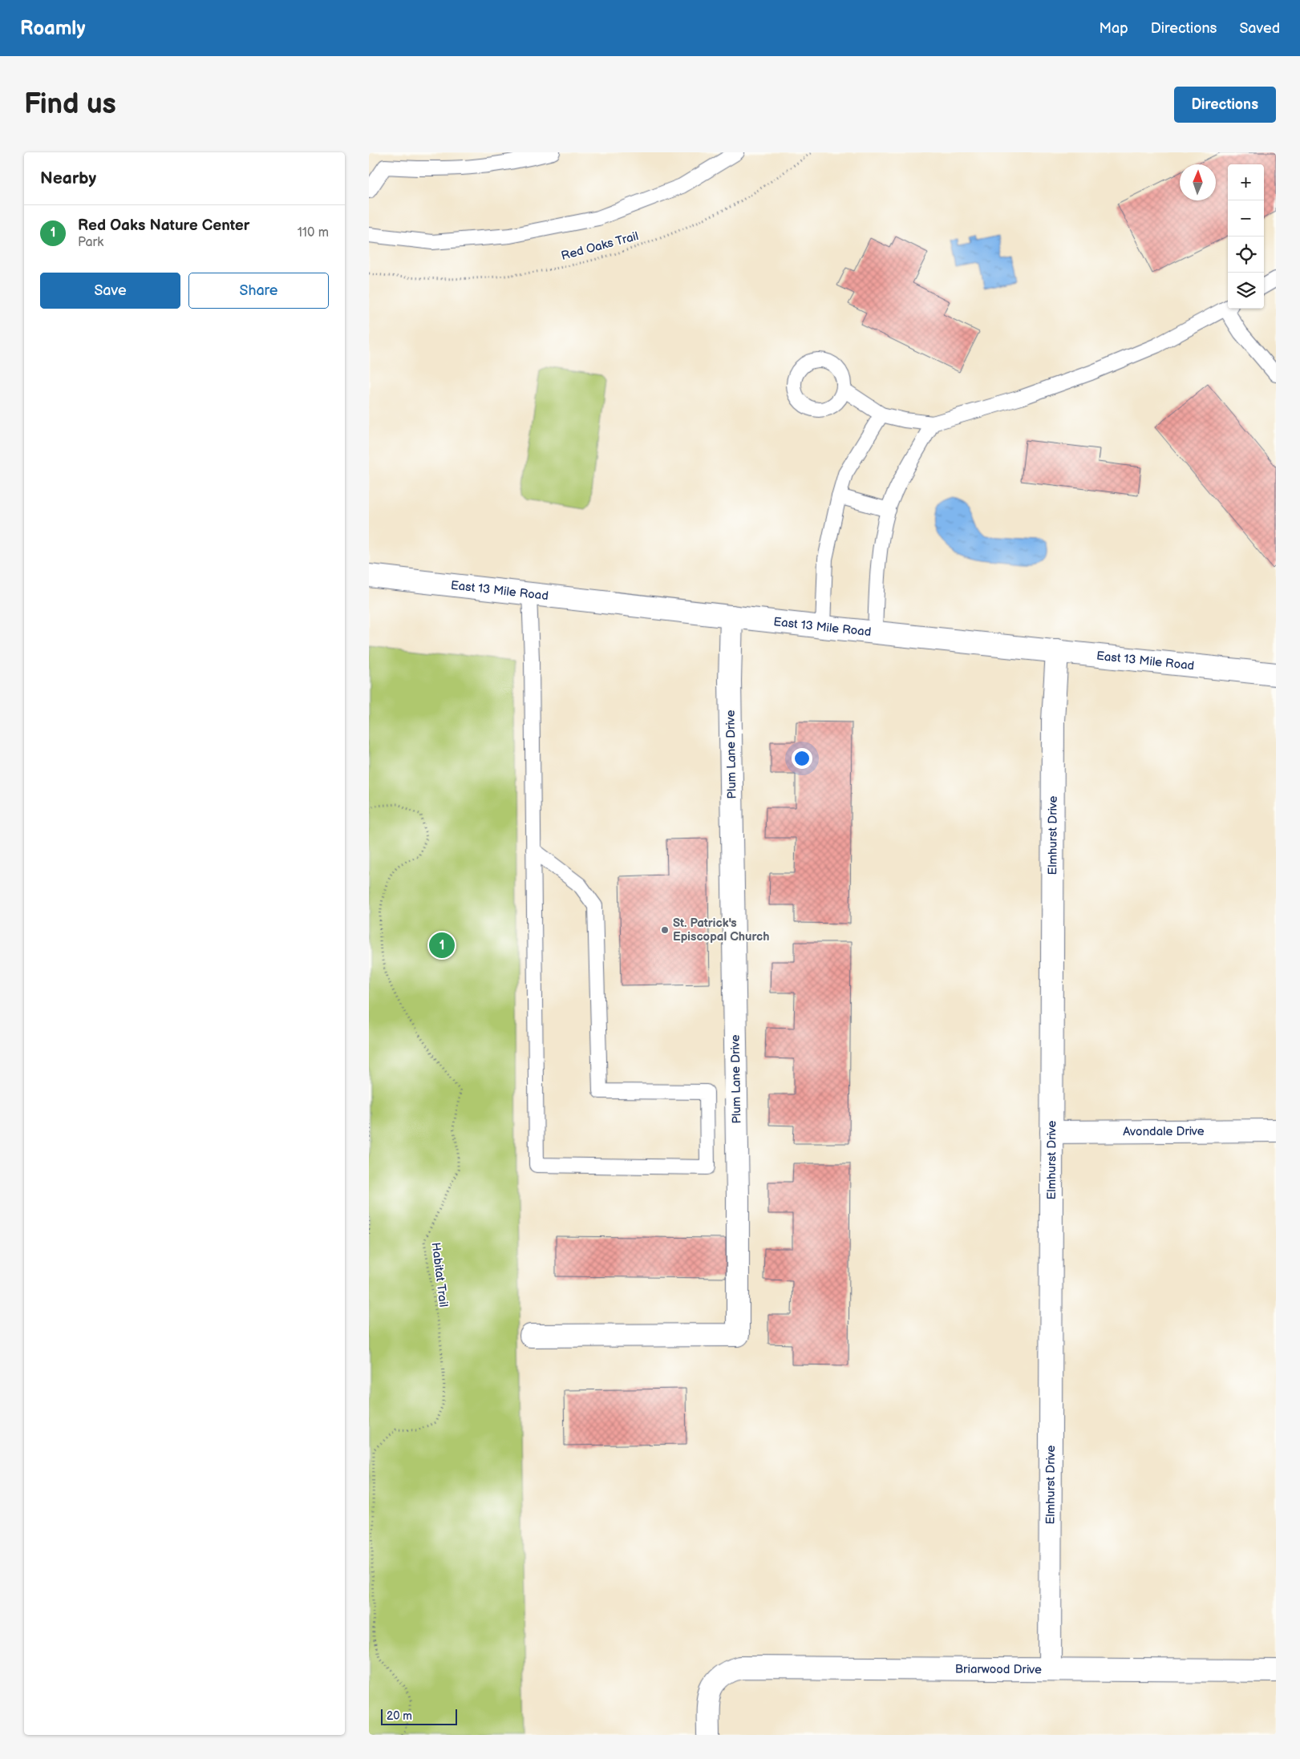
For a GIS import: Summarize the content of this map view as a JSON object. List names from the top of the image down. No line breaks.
{"streets":{"street":["East 13 Mile Road","Plum Lane Drive","Elmhurst Drive","Avondale Drive","Briarwood Drive"],"path":["Red Oaks Trail","Habitat Trail"]},"crossings":[["East 13 Mile Road","Plum Lane Drive"],["East 13 Mile Road","Elmhurst Drive"],["Elmhurst Drive","Avondale Drive"],["Elmhurst Drive","Briarwood Drive"]],"places":["St. Patrick's Episcopal Church"],"scale_bar":"20 m","north":"top","page":{"header":"Roamly","nav":["Map","Directions","Saved"],"buttons":["Directions",["Save","Share"]],"title":"Find us","heading":"Nearby","map_buttons":["+","−"],"list":[{"mark":"1","name":"Red Oaks Nature Center","note":"Park","value":"110 m"}],"pins":"1","scale":"20 m"}}
